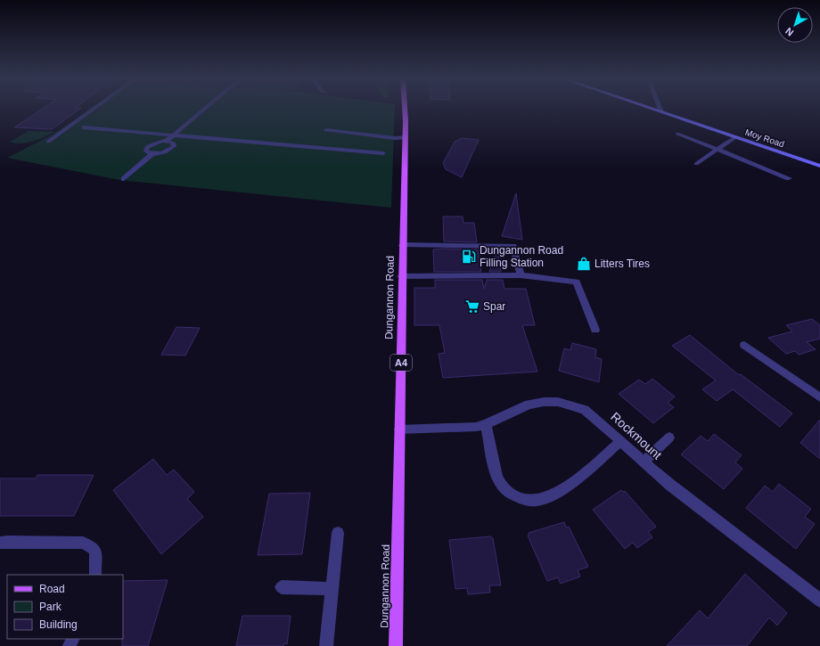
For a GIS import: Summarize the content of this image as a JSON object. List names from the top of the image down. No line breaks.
{"streets":{"main road":["Moy Road","Dungannon Road","A4"],"street":["Rockmount"]},"crossings":[["Dungannon Road","Rockmount"]],"places":{"fuel station":["Dungannon Road Filling Station"],"shop":["Litters Tires"],"supermarket":["Spar"]},"legend":["Road","Park","Building"],"north":"bottom left"}
